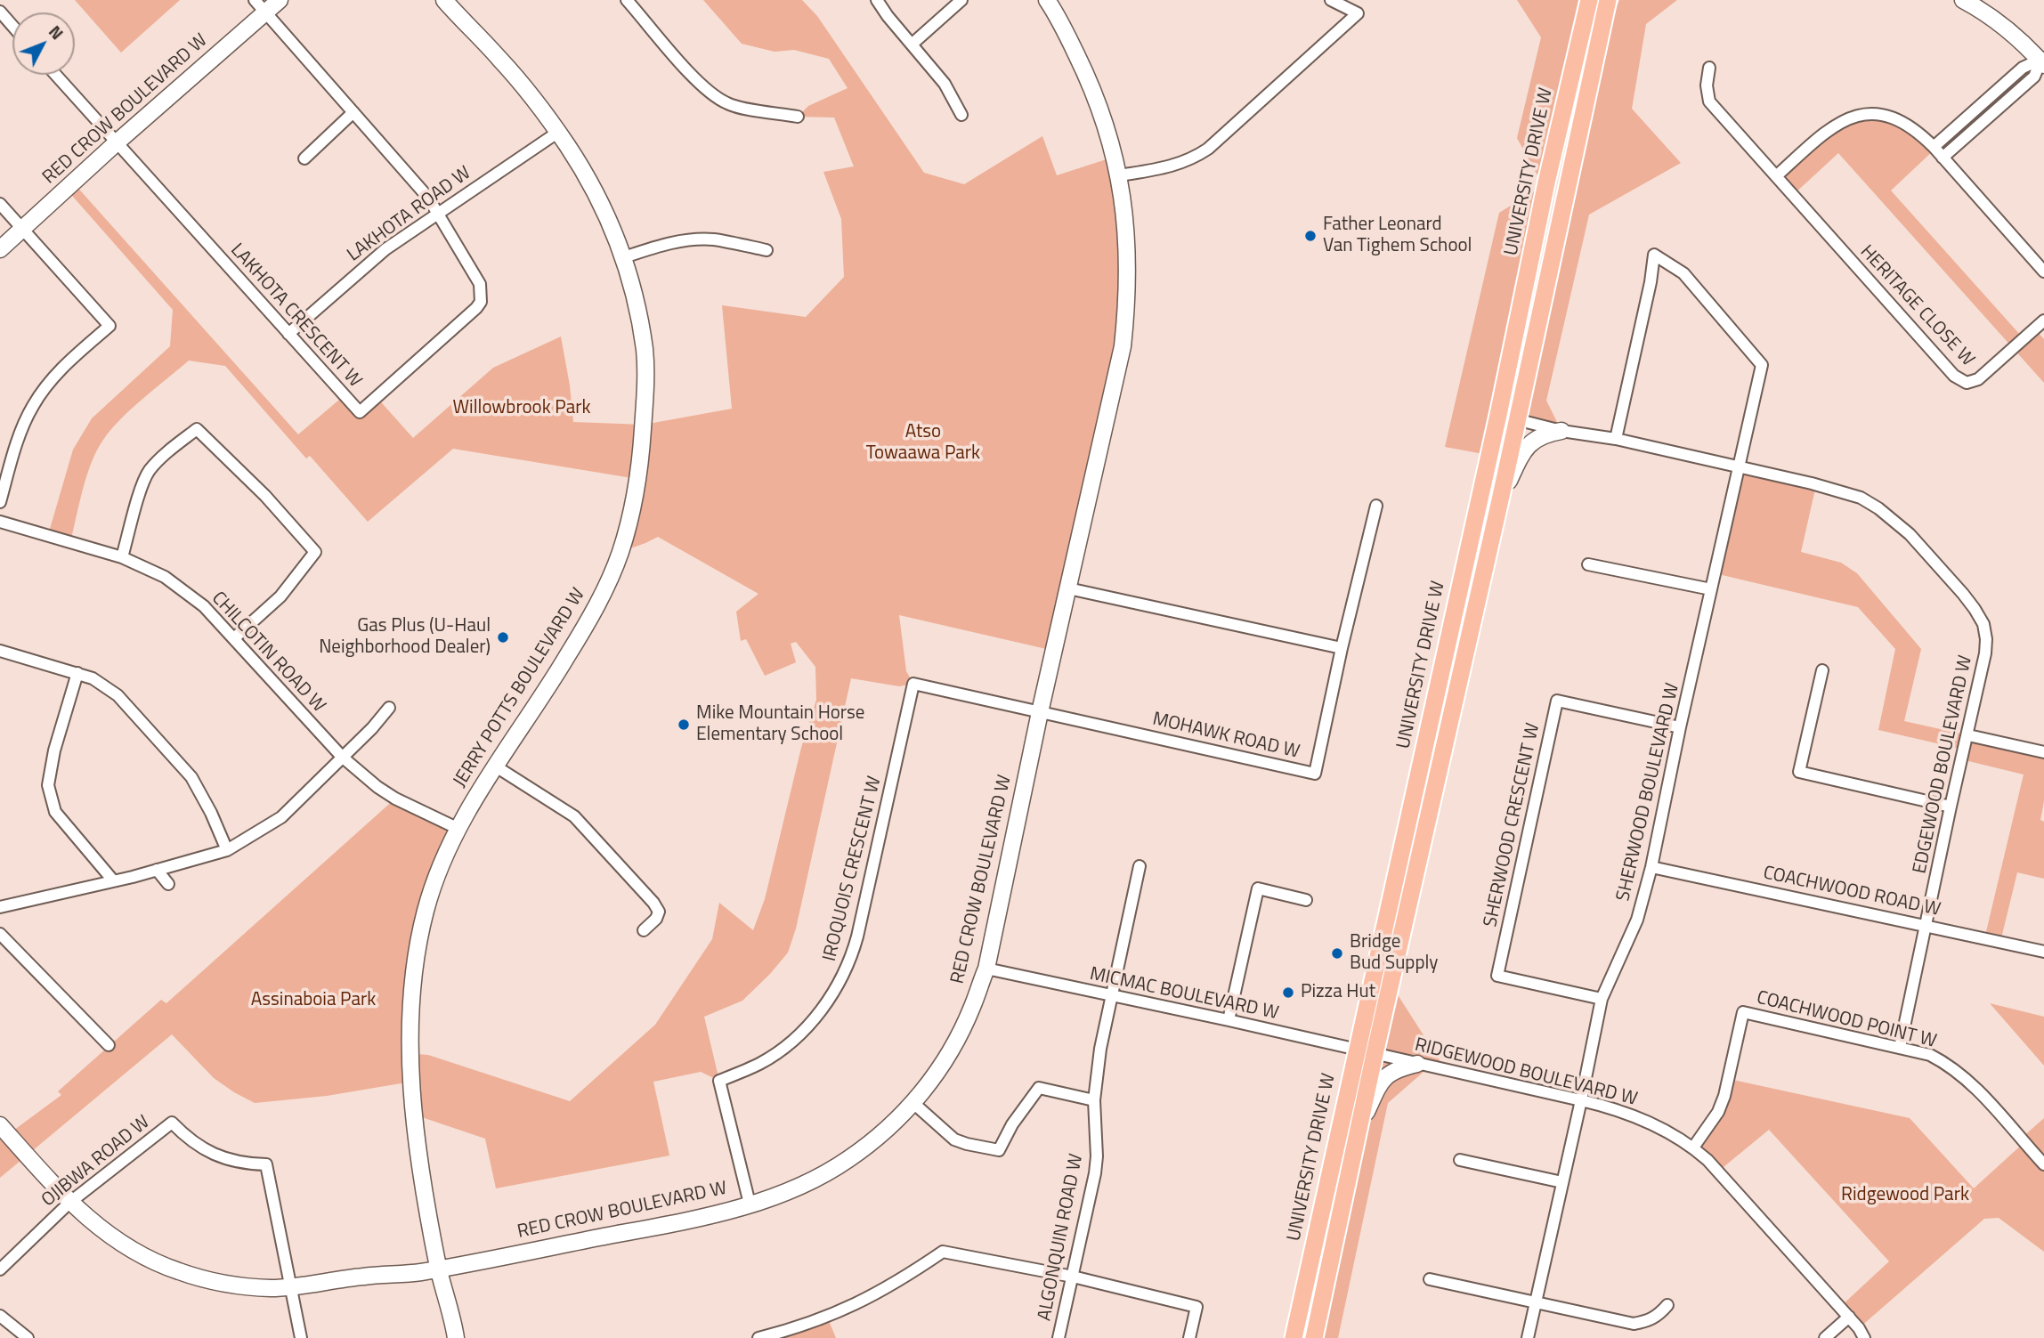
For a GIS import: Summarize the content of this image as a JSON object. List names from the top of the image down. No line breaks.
{"streets":{"main road":["UNIVERSITY DRIVE W"],"street":["RED CROW BOULEVARD W","LAKHOTA ROAD W","HERITAGE CLOSE W","LAKHOTA CRESCENT W","CHILCOTIN ROAD W","JERRY POTTS BOULEVARD W","MOHAWK ROAD W","EDGEWOOD BOULEVARD W","SHERWOOD BOULEVARD W","SHERWOOD CRESCENT W","IROQUOIS CRESCENT W","COACHWOOD ROAD W","MICMAC BOULEVARD W","COACHWOOD POINT W","RIDGEWOOD BOULEVARD W","OJIBWA ROAD W","ALGONQUIN ROAD W"]},"crossings":[["RED CROW BOULEVARD W","LAKHOTA CRESCENT W"],["RED CROW BOULEVARD W","JERRY POTTS BOULEVARD W"],["RED CROW BOULEVARD W","MOHAWK ROAD W"],["RED CROW BOULEVARD W","IROQUOIS CRESCENT W"],["RED CROW BOULEVARD W","MICMAC BOULEVARD W"],["RED CROW BOULEVARD W","OJIBWA ROAD W"],["UNIVERSITY DRIVE W","EDGEWOOD BOULEVARD W"],["UNIVERSITY DRIVE W","MICMAC BOULEVARD W"],["UNIVERSITY DRIVE W","RIDGEWOOD BOULEVARD W"],["LAKHOTA ROAD W","LAKHOTA CRESCENT W"],["LAKHOTA ROAD W","JERRY POTTS BOULEVARD W"],["CHILCOTIN ROAD W","JERRY POTTS BOULEVARD W"],["MOHAWK ROAD W","IROQUOIS CRESCENT W"],["EDGEWOOD BOULEVARD W","SHERWOOD BOULEVARD W"],["EDGEWOOD BOULEVARD W","COACHWOOD ROAD W"],["EDGEWOOD BOULEVARD W","COACHWOOD POINT W"],["SHERWOOD BOULEVARD W","SHERWOOD CRESCENT W"],["SHERWOOD BOULEVARD W","COACHWOOD ROAD W"],["SHERWOOD BOULEVARD W","RIDGEWOOD BOULEVARD W"],["MICMAC BOULEVARD W","RIDGEWOOD BOULEVARD W"],["MICMAC BOULEVARD W","ALGONQUIN ROAD W"],["COACHWOOD POINT W","RIDGEWOOD BOULEVARD W"]],"parks":["Willowbrook Park","Atso Towaawa Park","Assinaboia Park","Ridgewood Park"],"places":["Father Leonard Van Tighem School","Gas Plus (U-Haul Neighborhood Dealer)","Mike Mountain Horse Elementary School","Bridge Bud Supply","Pizza Hut"],"north":"top right"}
